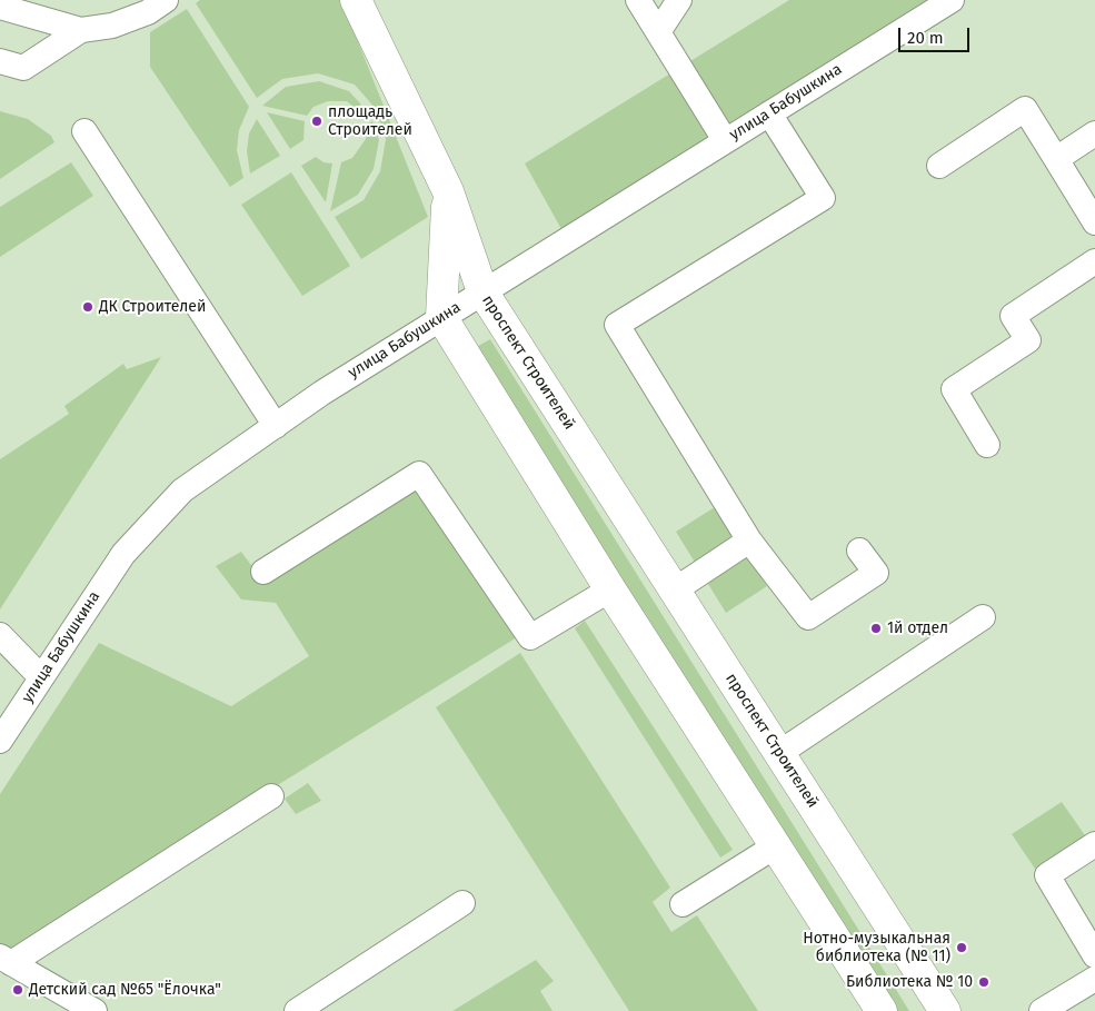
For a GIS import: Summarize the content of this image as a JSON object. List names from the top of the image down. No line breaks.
{"streets":{"main road":["проспект Строителей"],"street":["улица Бабушкина"]},"crossings":[["улица Бабушкина","проспект Строителей"]],"places":["площадь Строителей","ДК Строителей","1й отдел","Нотно-музыкальная библиотека (№ 11)","Библиотека № 10","Детский сад №65 \"Ёлочка\""],"scale_bar":"20 m"}
